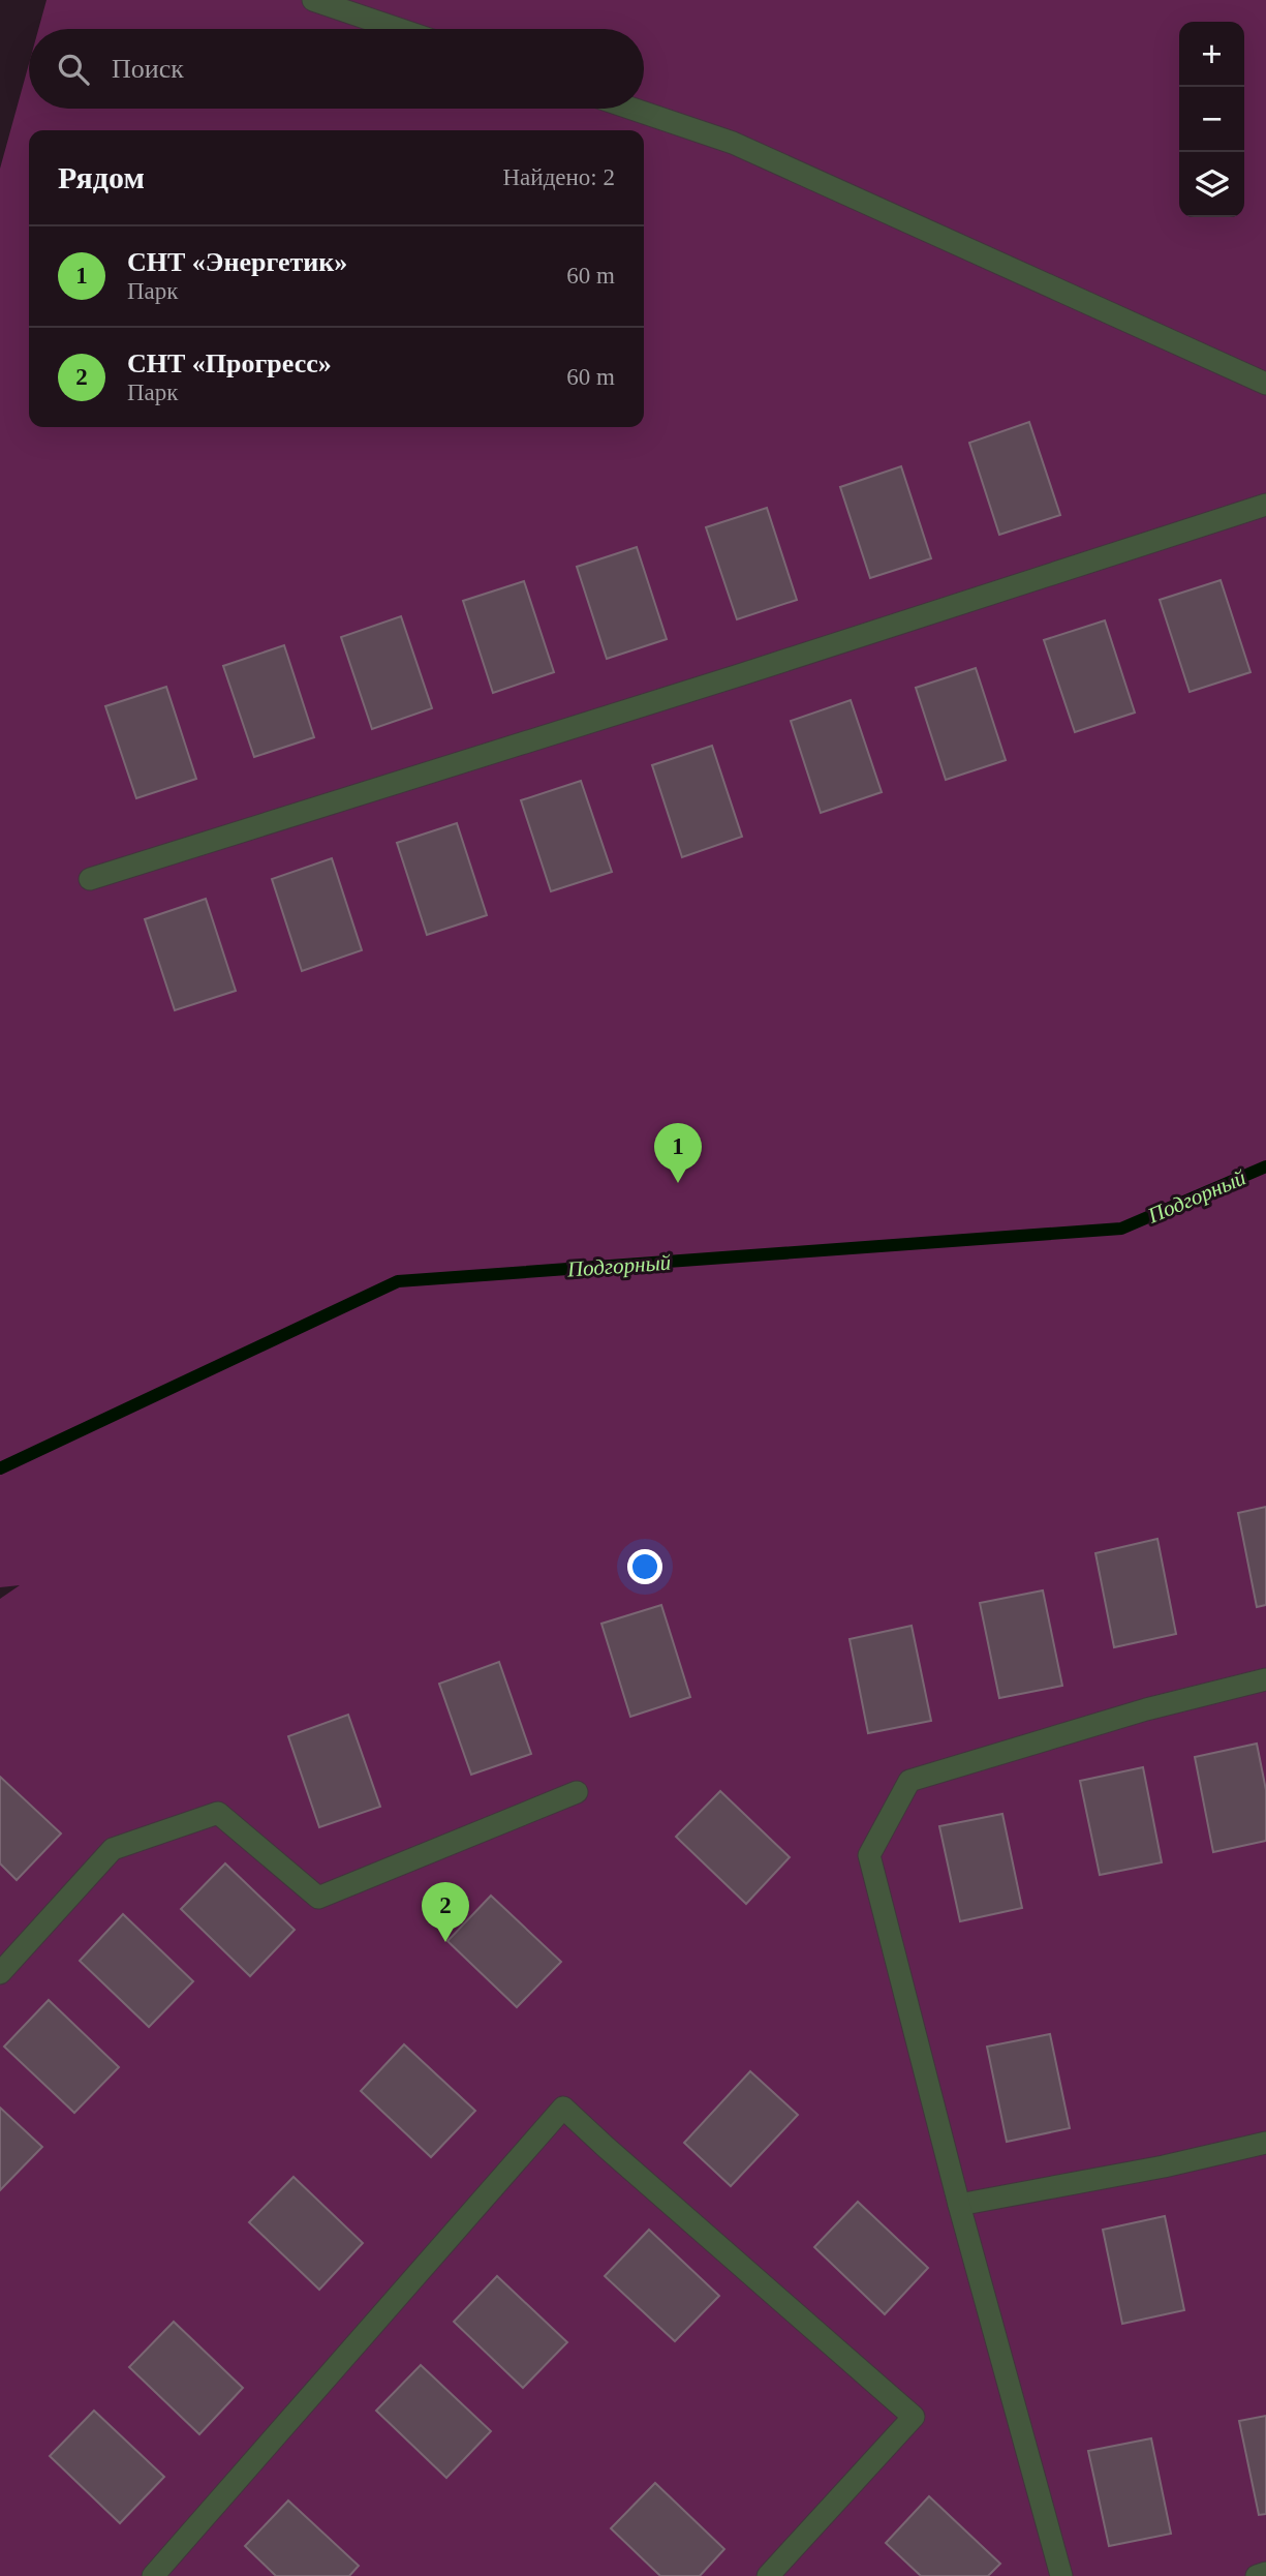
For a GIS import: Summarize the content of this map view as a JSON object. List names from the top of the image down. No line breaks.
{"water":["Подгорный"],"page":{"map_buttons":["+","−"],"search":"Поиск","heading":["Рядом","Найдено: 2"],"list":[{"mark":"1","name":"СНТ «Энергетик»","note":"Парк","value":"60 m"},{"mark":"2","name":"СНТ «Прогресс»","note":"Парк","value":"60 m"}],"pins":["1","2"]}}
